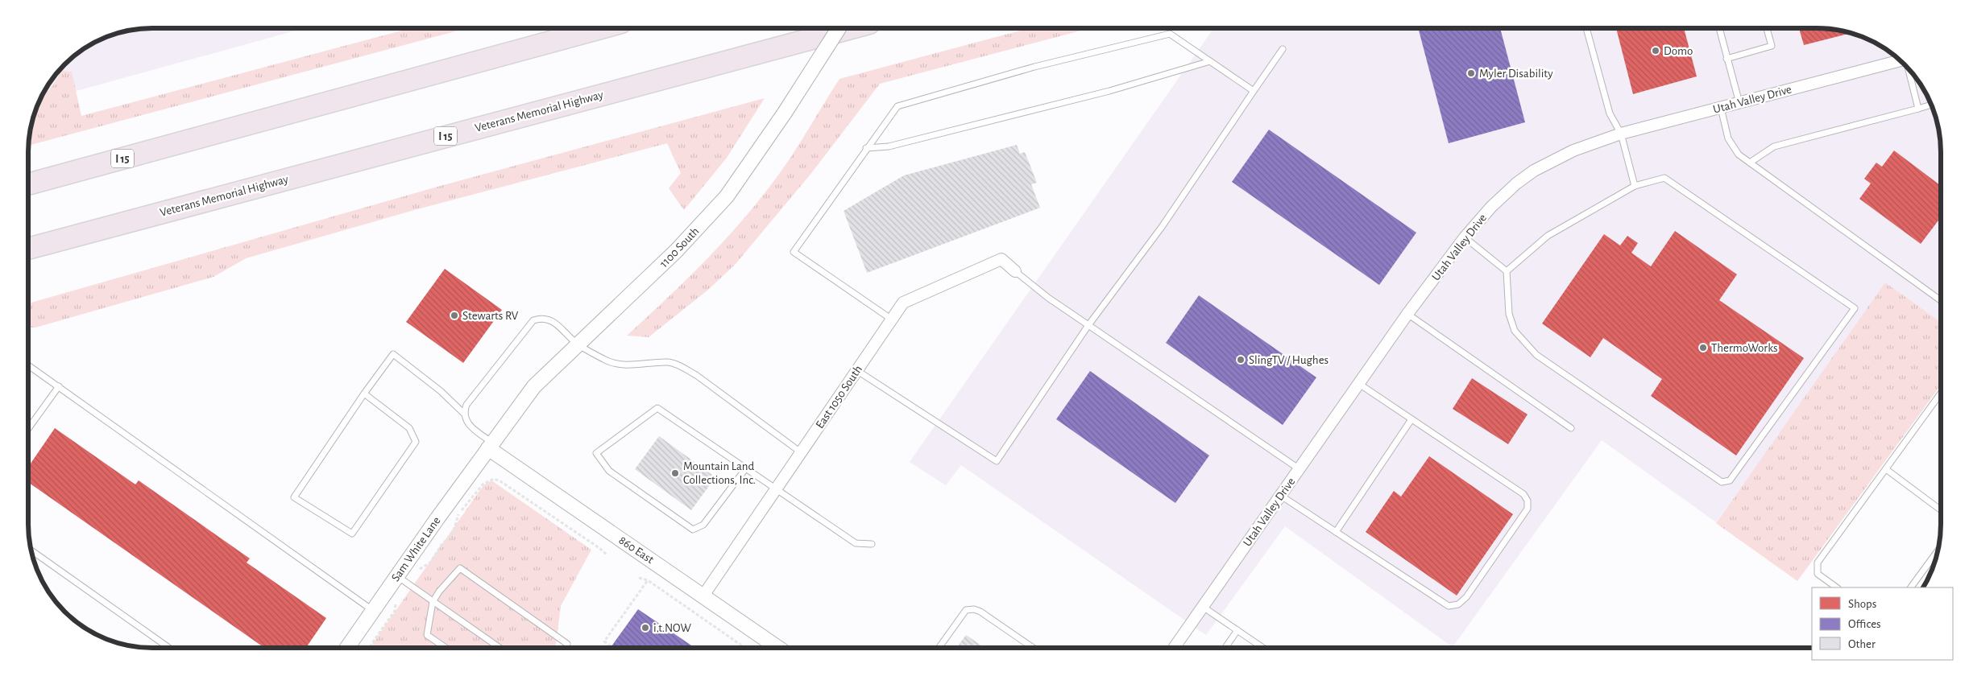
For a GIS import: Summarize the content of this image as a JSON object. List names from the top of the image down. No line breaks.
{"streets":{"highway":["Veterans Memorial Highway","I 15"],"street":["Utah Valley Drive","1100 South","East 1050 South","Sam White Lane","860 East"]},"crossings":[["1100 South","Sam White Lane"],["1100 South","860 East"],["East 1050 South","860 East"],["Sam White Lane","860 East"]],"places":["Domo","Myler Disability","Stewarts RV","ThermoWorks","SlingTV / Hughes","Mountain Land Collections, Inc.","i.t.NOW"],"legend":["Shops","Offices","Other"]}
